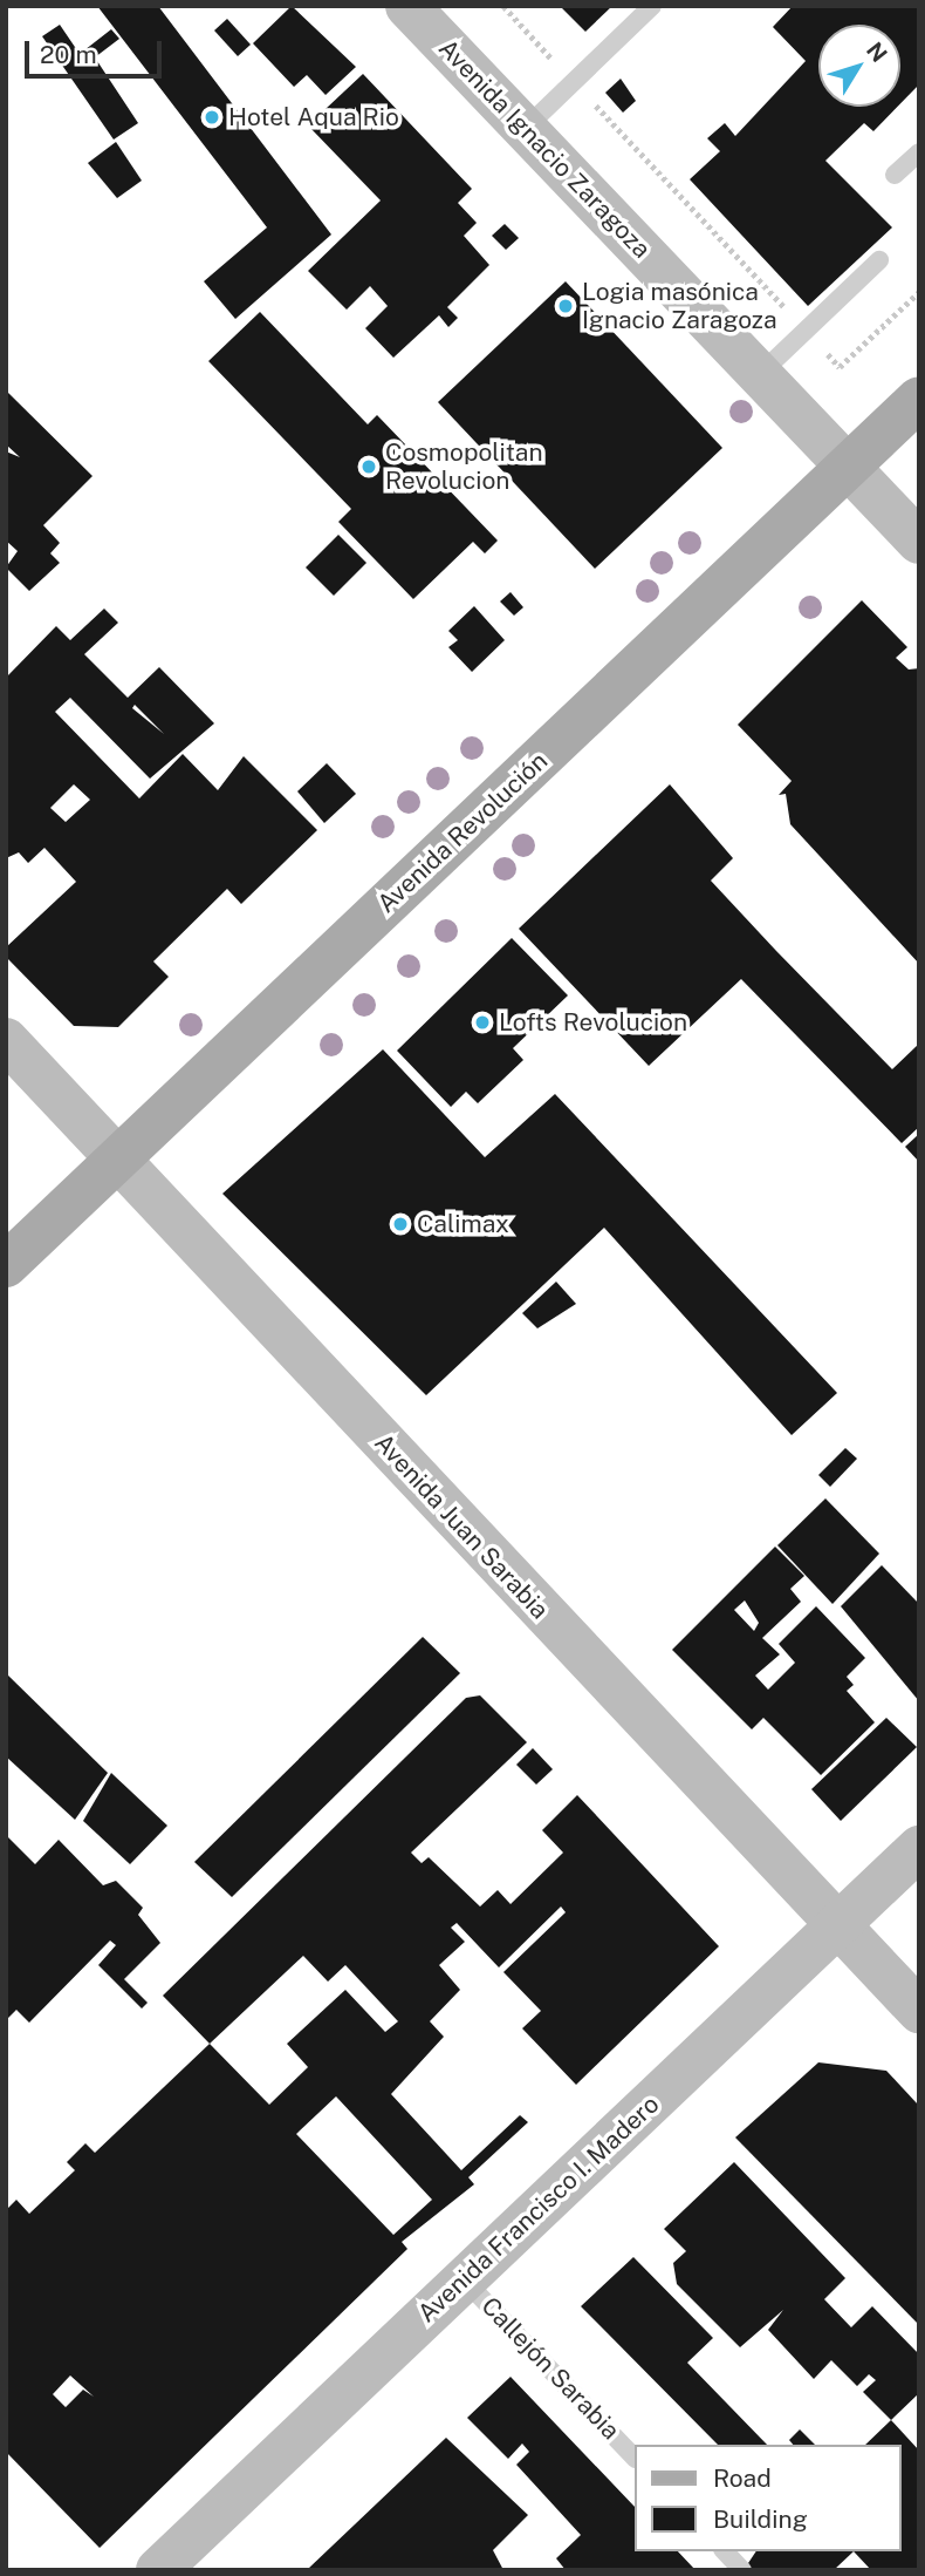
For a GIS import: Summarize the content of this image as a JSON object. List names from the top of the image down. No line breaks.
{"streets":{"main road":["Avenida Ignacio Zaragoza","Avenida Revolución","Avenida Juan Sarabia","Avenida Francisco I. Madero"],"lane":["Callejón Sarabia"]},"crossings":[["Avenida Ignacio Zaragoza","Avenida Revolución"],["Avenida Revolución","Avenida Juan Sarabia"],["Avenida Juan Sarabia","Avenida Francisco I. Madero"],["Avenida Francisco I. Madero","Callejón Sarabia"]],"places":["Hotel Aqua Rio","Logia masónica Ignacio Zaragoza","Cosmopolitan Revolucion","Lofts Revolucion","Calimax"],"legend":["Road","Building"],"scale_bar":"20 m","north":"top right"}
